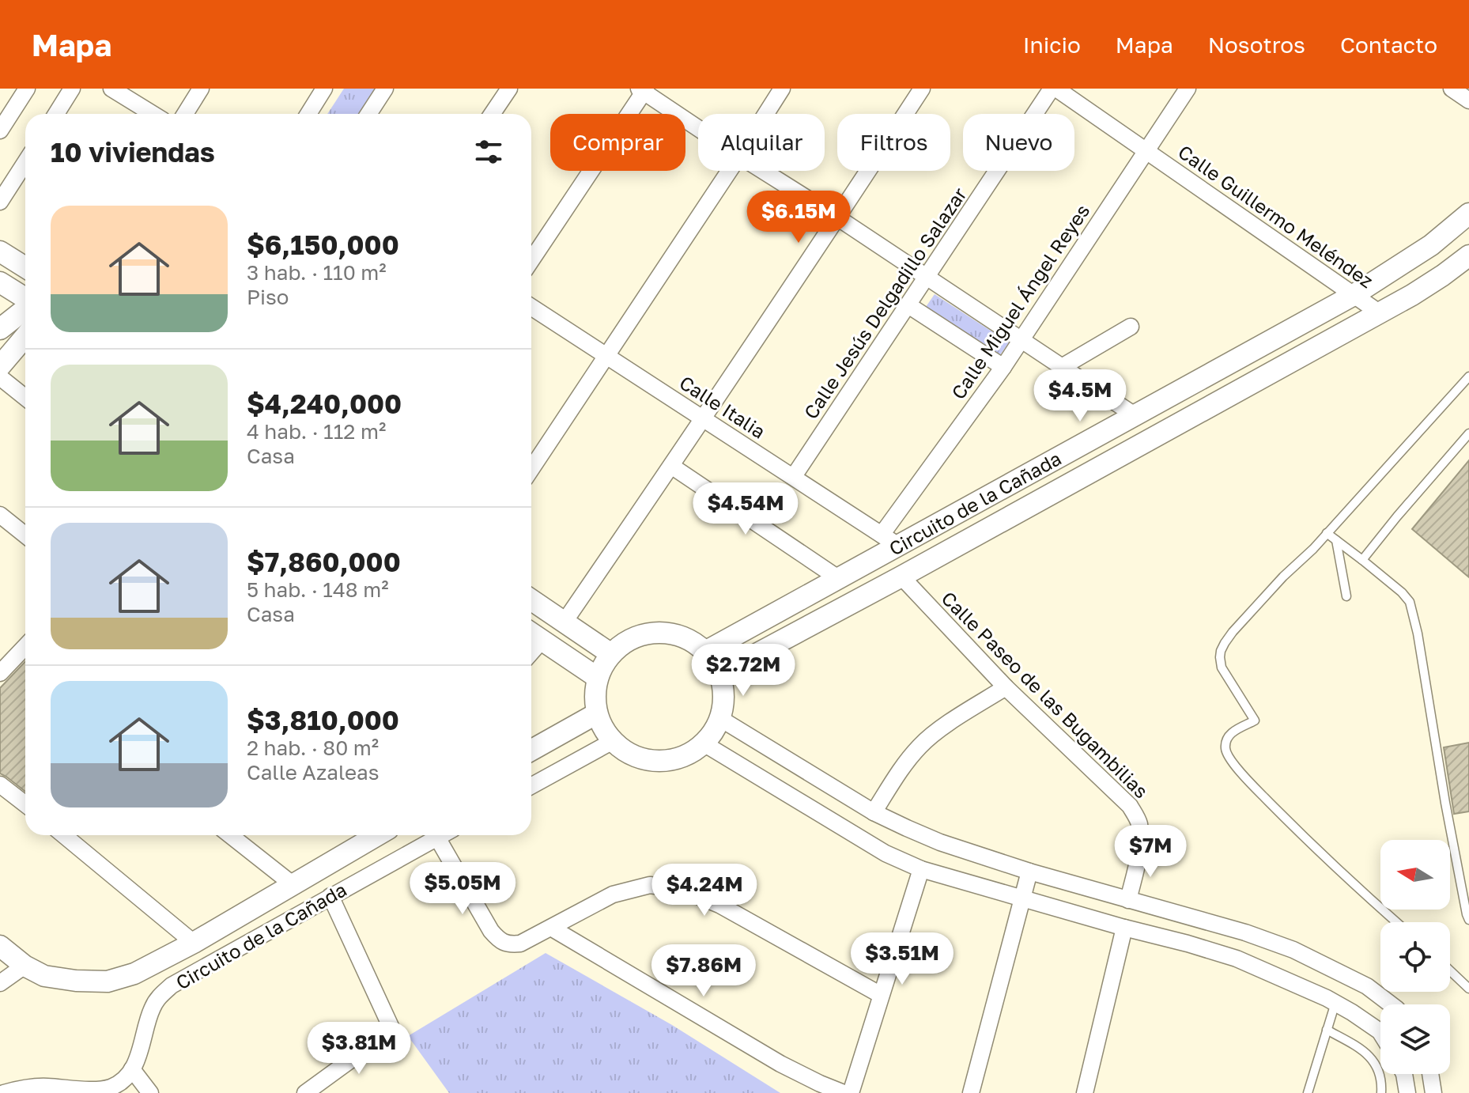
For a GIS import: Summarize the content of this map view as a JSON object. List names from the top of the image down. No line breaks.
{"streets":{"street":["Calle Guillermo Meléndez","Calle Miguel Ángel Reyes","Calle Jesús Delgadillo Salazar","Calle Italia","Circuito de la Cañada","Calle Paseo de las Bugambilias"]},"crossings":[["Calle Guillermo Meléndez","Calle Miguel Ángel Reyes"],["Calle Guillermo Meléndez","Calle Jesús Delgadillo Salazar"],["Calle Guillermo Meléndez","Circuito de la Cañada"],["Calle Miguel Ángel Reyes","Calle Italia"],["Calle Miguel Ángel Reyes","Circuito de la Cañada"],["Calle Jesús Delgadillo Salazar","Calle Italia"],["Calle Italia","Circuito de la Cañada"],["Circuito de la Cañada","Calle Paseo de las Bugambilias"]],"north":"left","page":{"header":"Mapa","nav":["Inicio","Mapa","Nosotros","Contacto"],"chip":["Comprar","Alquilar","Filtros","Nuevo"],"heading":"10 viviendas","list":[{"name":"$6,150,000","note":"3 hab. · 110 m² · Piso"},{"name":"$4,240,000","note":"4 hab. · 112 m² · Casa"},{"name":"$7,860,000","note":"5 hab. · 148 m² · Casa"},{"name":"$3,810,000","note":"2 hab. · 80 m² · Calle Azaleas"}],"price":["$6.15M","$4.5M","$4.54M","$2.72M","$7M","$5.05M","$4.24M","$3.51M","$7.86M","$3.81M"]}}
